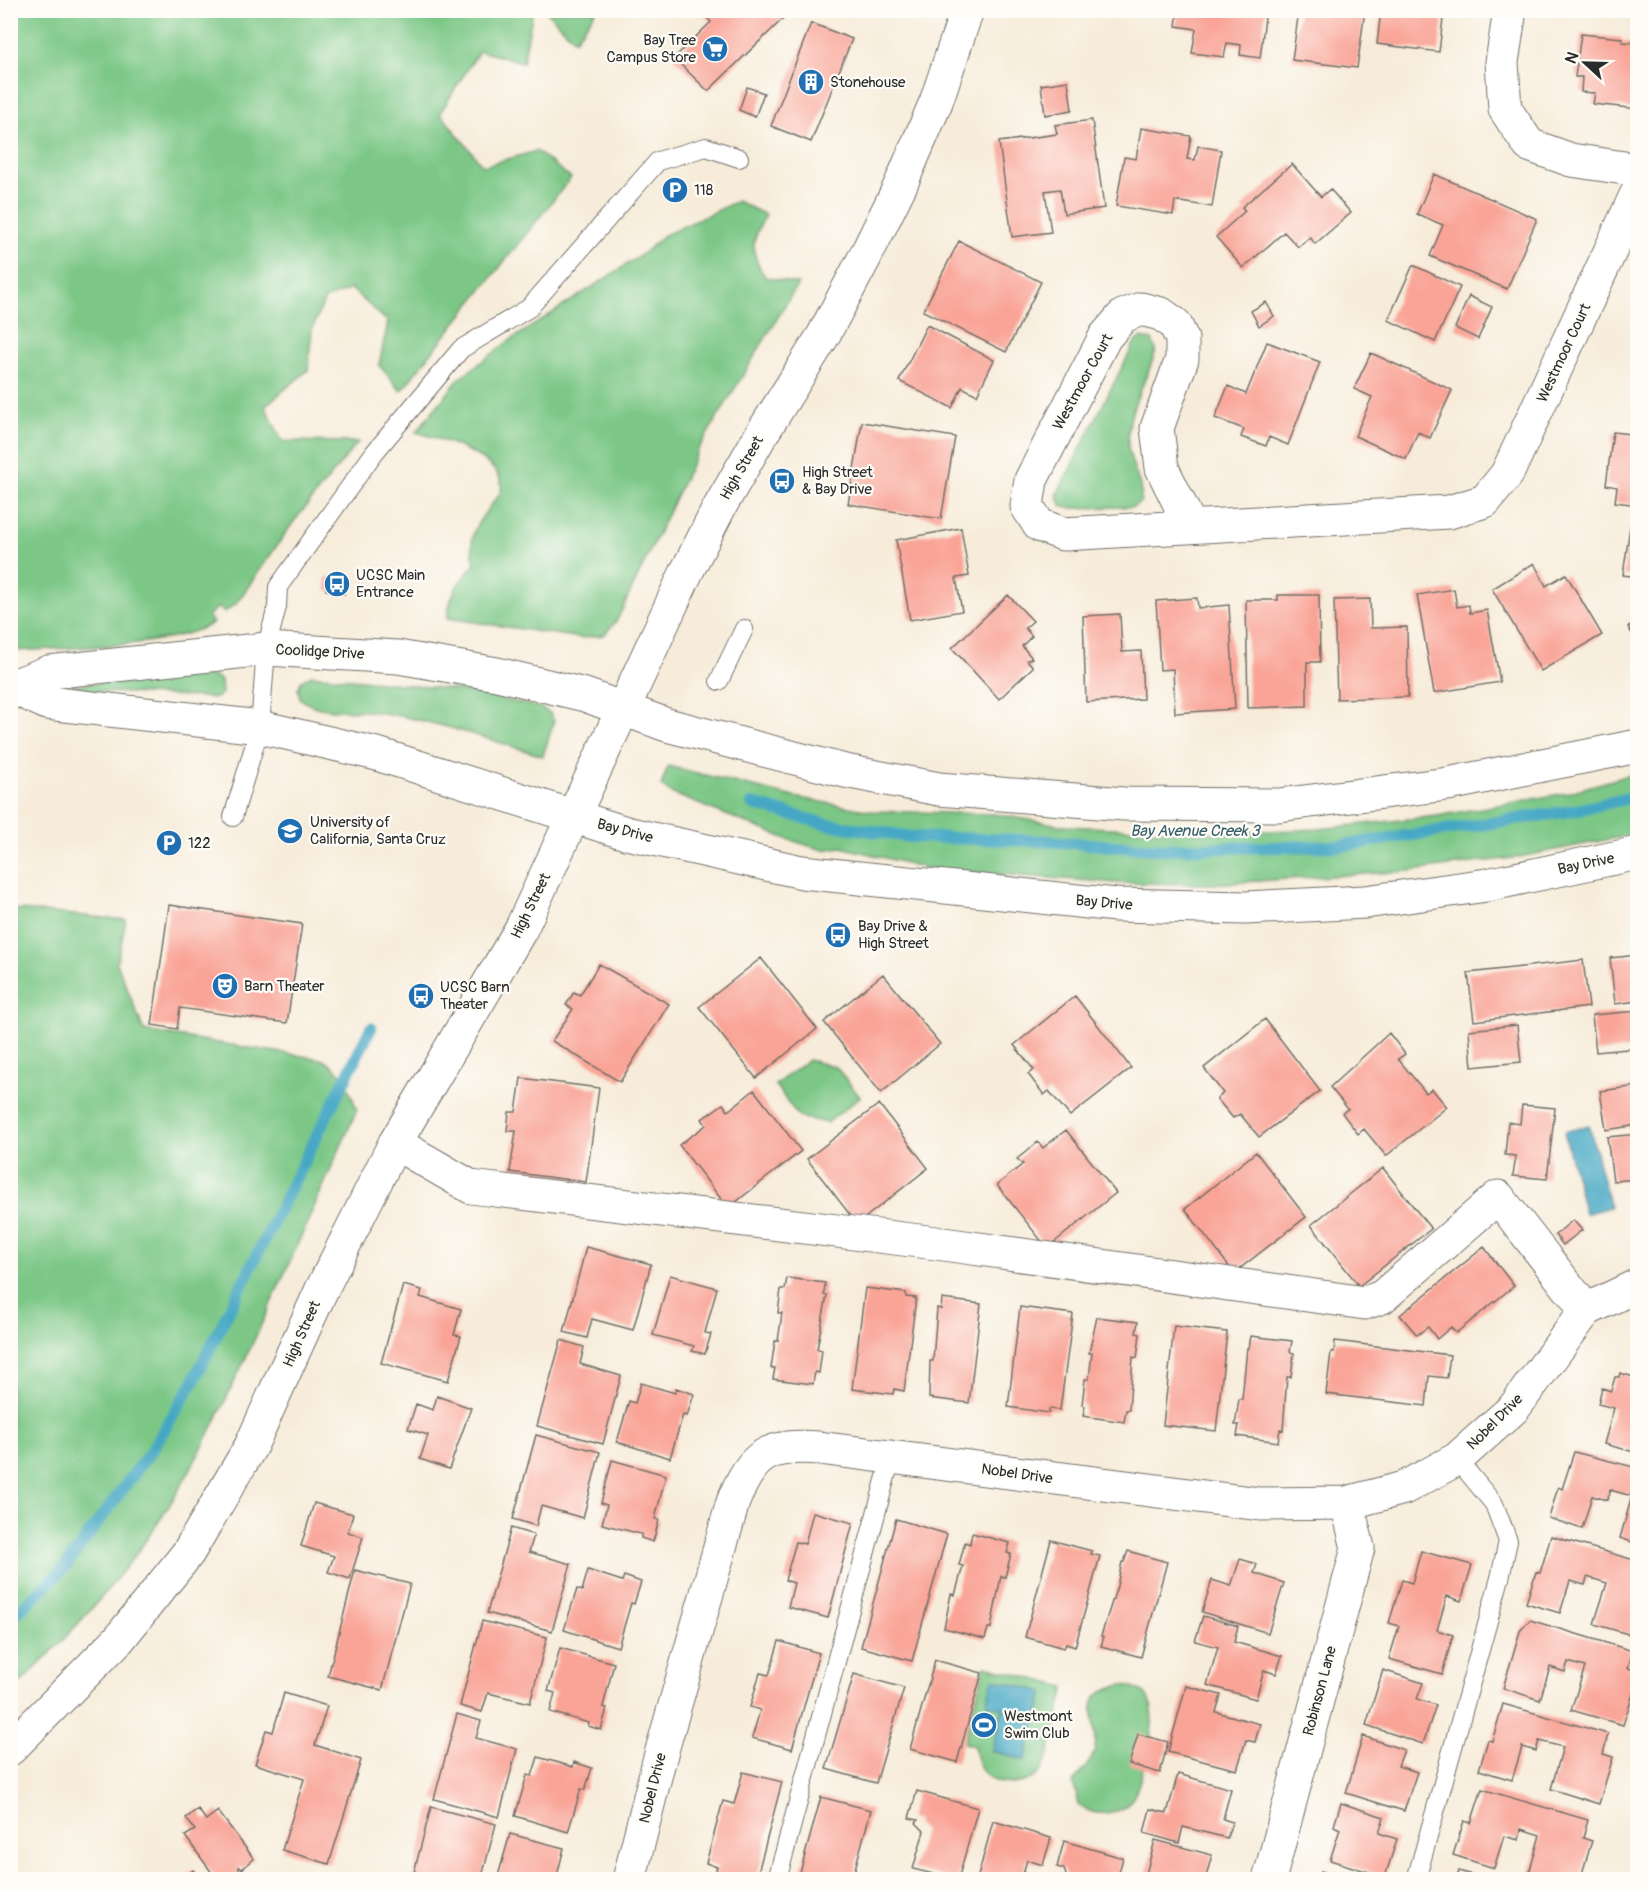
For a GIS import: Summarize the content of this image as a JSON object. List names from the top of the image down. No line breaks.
{"streets":{"main road":["Westmoor Court","High Street","Coolidge Drive","Bay Drive","Nobel Drive","Robinson Lane"]},"crossings":[["High Street","Coolidge Drive"],["High Street","Bay Drive"],["Coolidge Drive","Bay Drive"],["Nobel Drive","Robinson Lane"]],"water":["Bay Avenue Creek 3"],"places":{"supermarket":["Bay Tree Campus Store"],"building":["Stonehouse"],"parking":["118","122"],"bus stop":["High Street & Bay Drive","UCSC Main Entrance","Bay Drive & High Street","UCSC Barn Theater"],"school or university":["University of California, Santa Cruz"],"theatre":["Barn Theater"],"sports":["Westmont Swim Club"]},"north":"left"}
